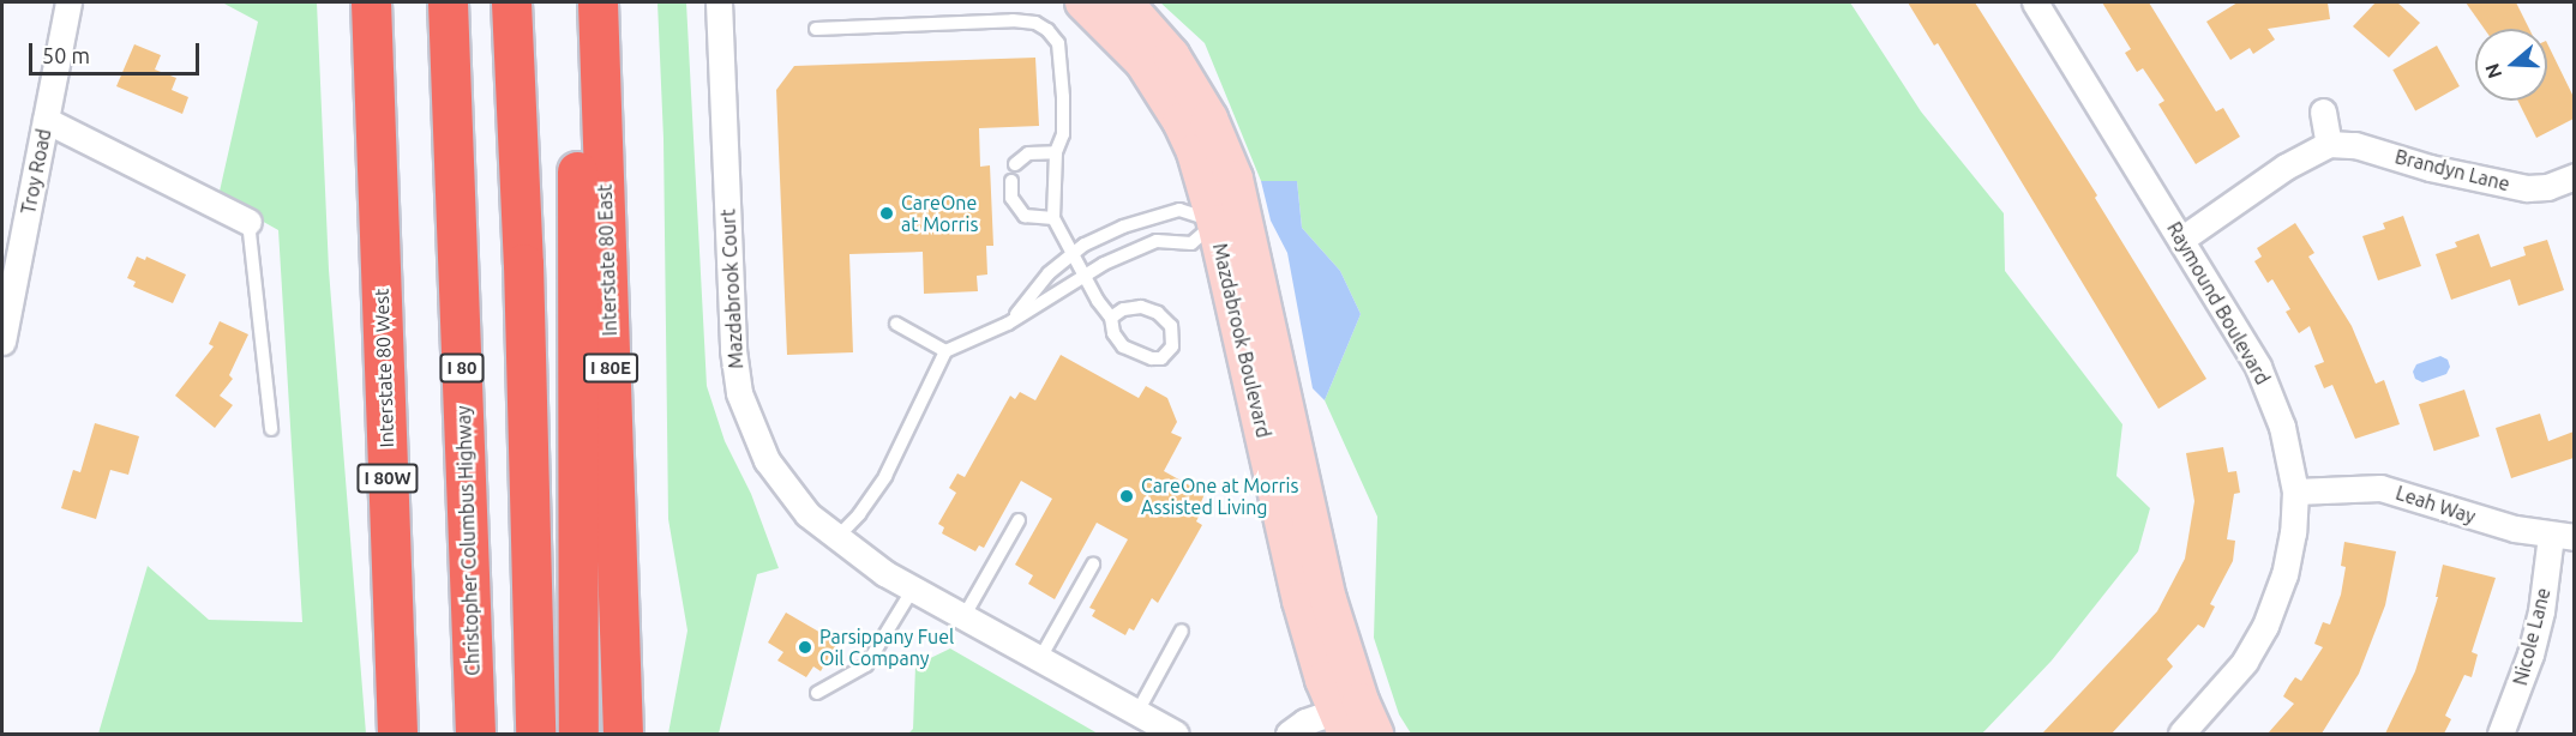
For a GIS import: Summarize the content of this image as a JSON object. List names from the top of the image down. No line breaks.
{"streets":{"highway":["Interstate 80 East","Interstate 80 West","I 80","I 80E","I 80W","Christopher Columbus Highway"],"street":["Brandyn Lane","Troy Road","Mazdabrook Court","Raymound Boulevard","Mazdabrook Boulevard","Leah Way","Nicole Lane"]},"crossings":[["Raymound Boulevard","Leah Way"],["Leah Way","Nicole Lane"]],"places":["CareOne at Morris","CareOne at Morris Assisted Living","Parsippany Fuel Oil Company"],"scale_bar":"50 m","north":"left"}
